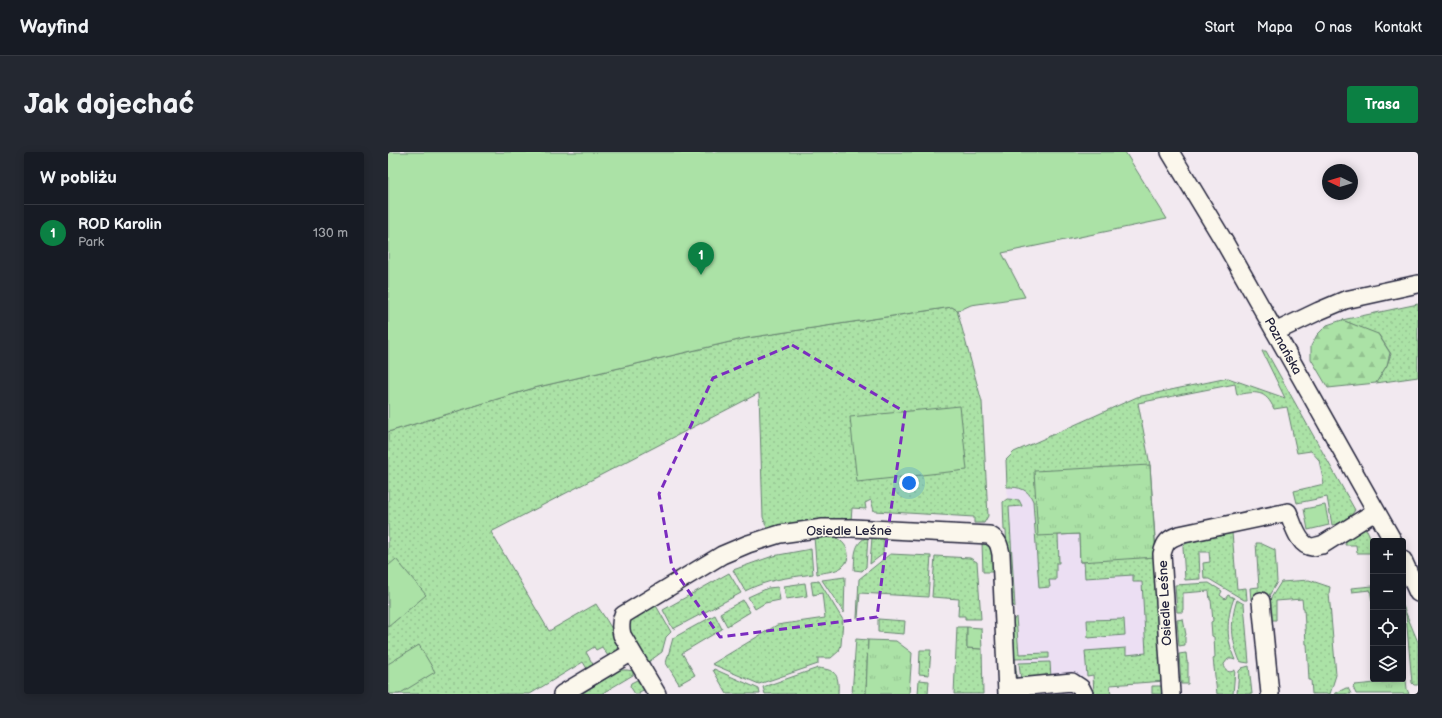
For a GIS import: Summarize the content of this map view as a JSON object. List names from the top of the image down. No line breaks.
{"streets":{"street":["Poznańska","Osiedle Leśne"]},"crossings":[["Poznańska","Osiedle Leśne"]],"north":"left","page":{"header":"Wayfind","nav":["Start","Mapa","O nas","Kontakt"],"buttons":"Trasa","title":"Jak dojechać","heading":"W pobliżu","list":[{"mark":"1","name":"ROD Karolin","note":"Park","value":"130 m"}],"pins":"1","map_buttons":["+","−"]}}
